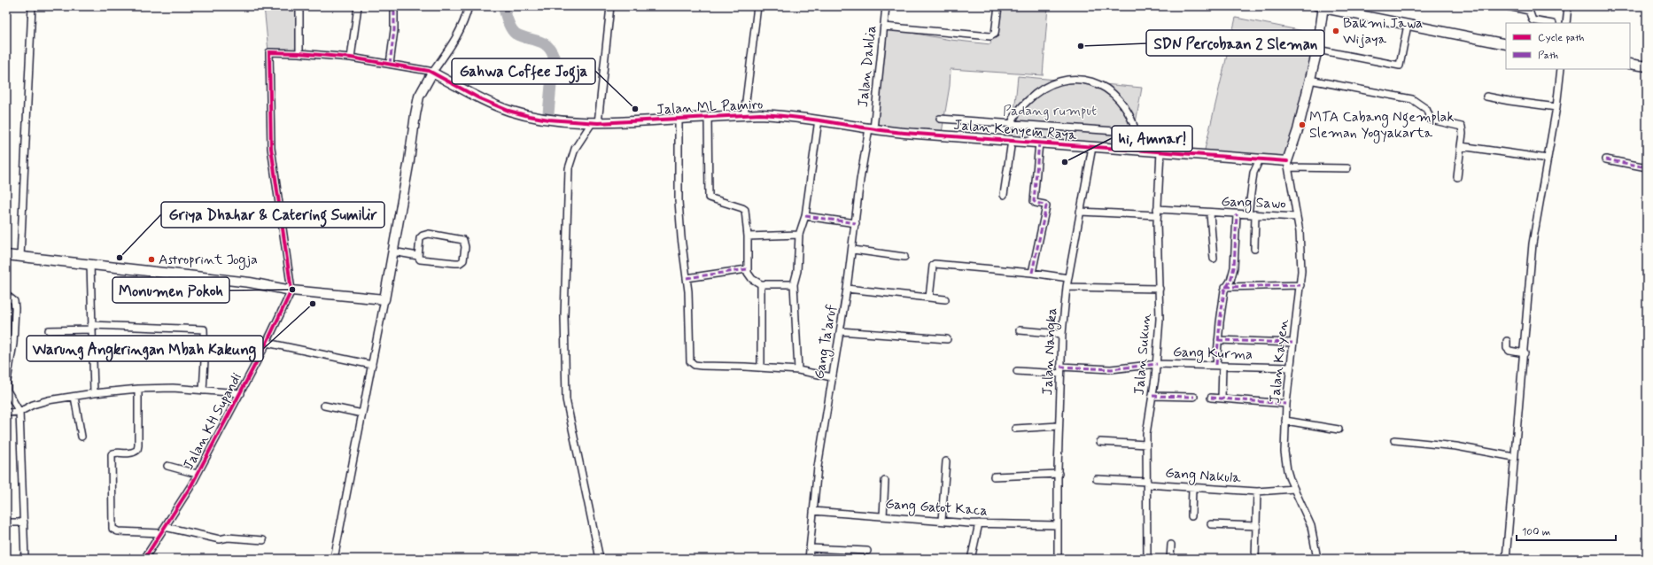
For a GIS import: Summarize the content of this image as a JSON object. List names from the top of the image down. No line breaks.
{"streets":{"street":["Jalan Dahlia","Jalan ML Pamiro","Jalan Kenyem Raya","Gang Sawo","Gang Ta'aruf","Jalan Nangka","Gang Kurma","Jalan Sukun","Jalan Kayen","Jalan KH Supandi","Gang Nakula","Gang Gatot Kaca"]},"crossings":[["Jalan Dahlia","Jalan ML Pamiro"],["Jalan Dahlia","Jalan Kenyem Raya"],["Jalan Dahlia","Gang Ta'aruf"],["Jalan ML Pamiro","Jalan Kenyem Raya"],["Jalan ML Pamiro","Gang Ta'aruf"],["Jalan Kenyem Raya","Gang Ta'aruf"],["Jalan Kenyem Raya","Jalan Nangka"],["Jalan Kenyem Raya","Jalan Sukun"],["Jalan Kenyem Raya","Jalan Kayen"],["Gang Sawo","Jalan Nangka"],["Gang Sawo","Jalan Sukun"],["Gang Sawo","Jalan Kayen"],["Gang Ta'aruf","Gang Gatot Kaca"],["Jalan Nangka","Gang Kurma"],["Jalan Nangka","Gang Gatot Kaca"],["Gang Kurma","Jalan Sukun"],["Gang Kurma","Jalan Kayen"],["Jalan Sukun","Gang Nakula"],["Jalan Kayen","Gang Nakula"]],"parks":["Padang rumput"],"places":["Bakmi Jawa Wijaya","SDN Percobaan 2 Sleman","Gahwa Coffee Jogja","MTA Cabang Ngemplak Sleman Yogyakarta","hi, Amnar!","Griya Dhahar & Catering Sumilir","Astroprint Jogja","Monumen Pokoh","Warung Angkringan Mbah Kakung"],"legend":["Cycle path","Path"],"scale_bar":"100 m"}
